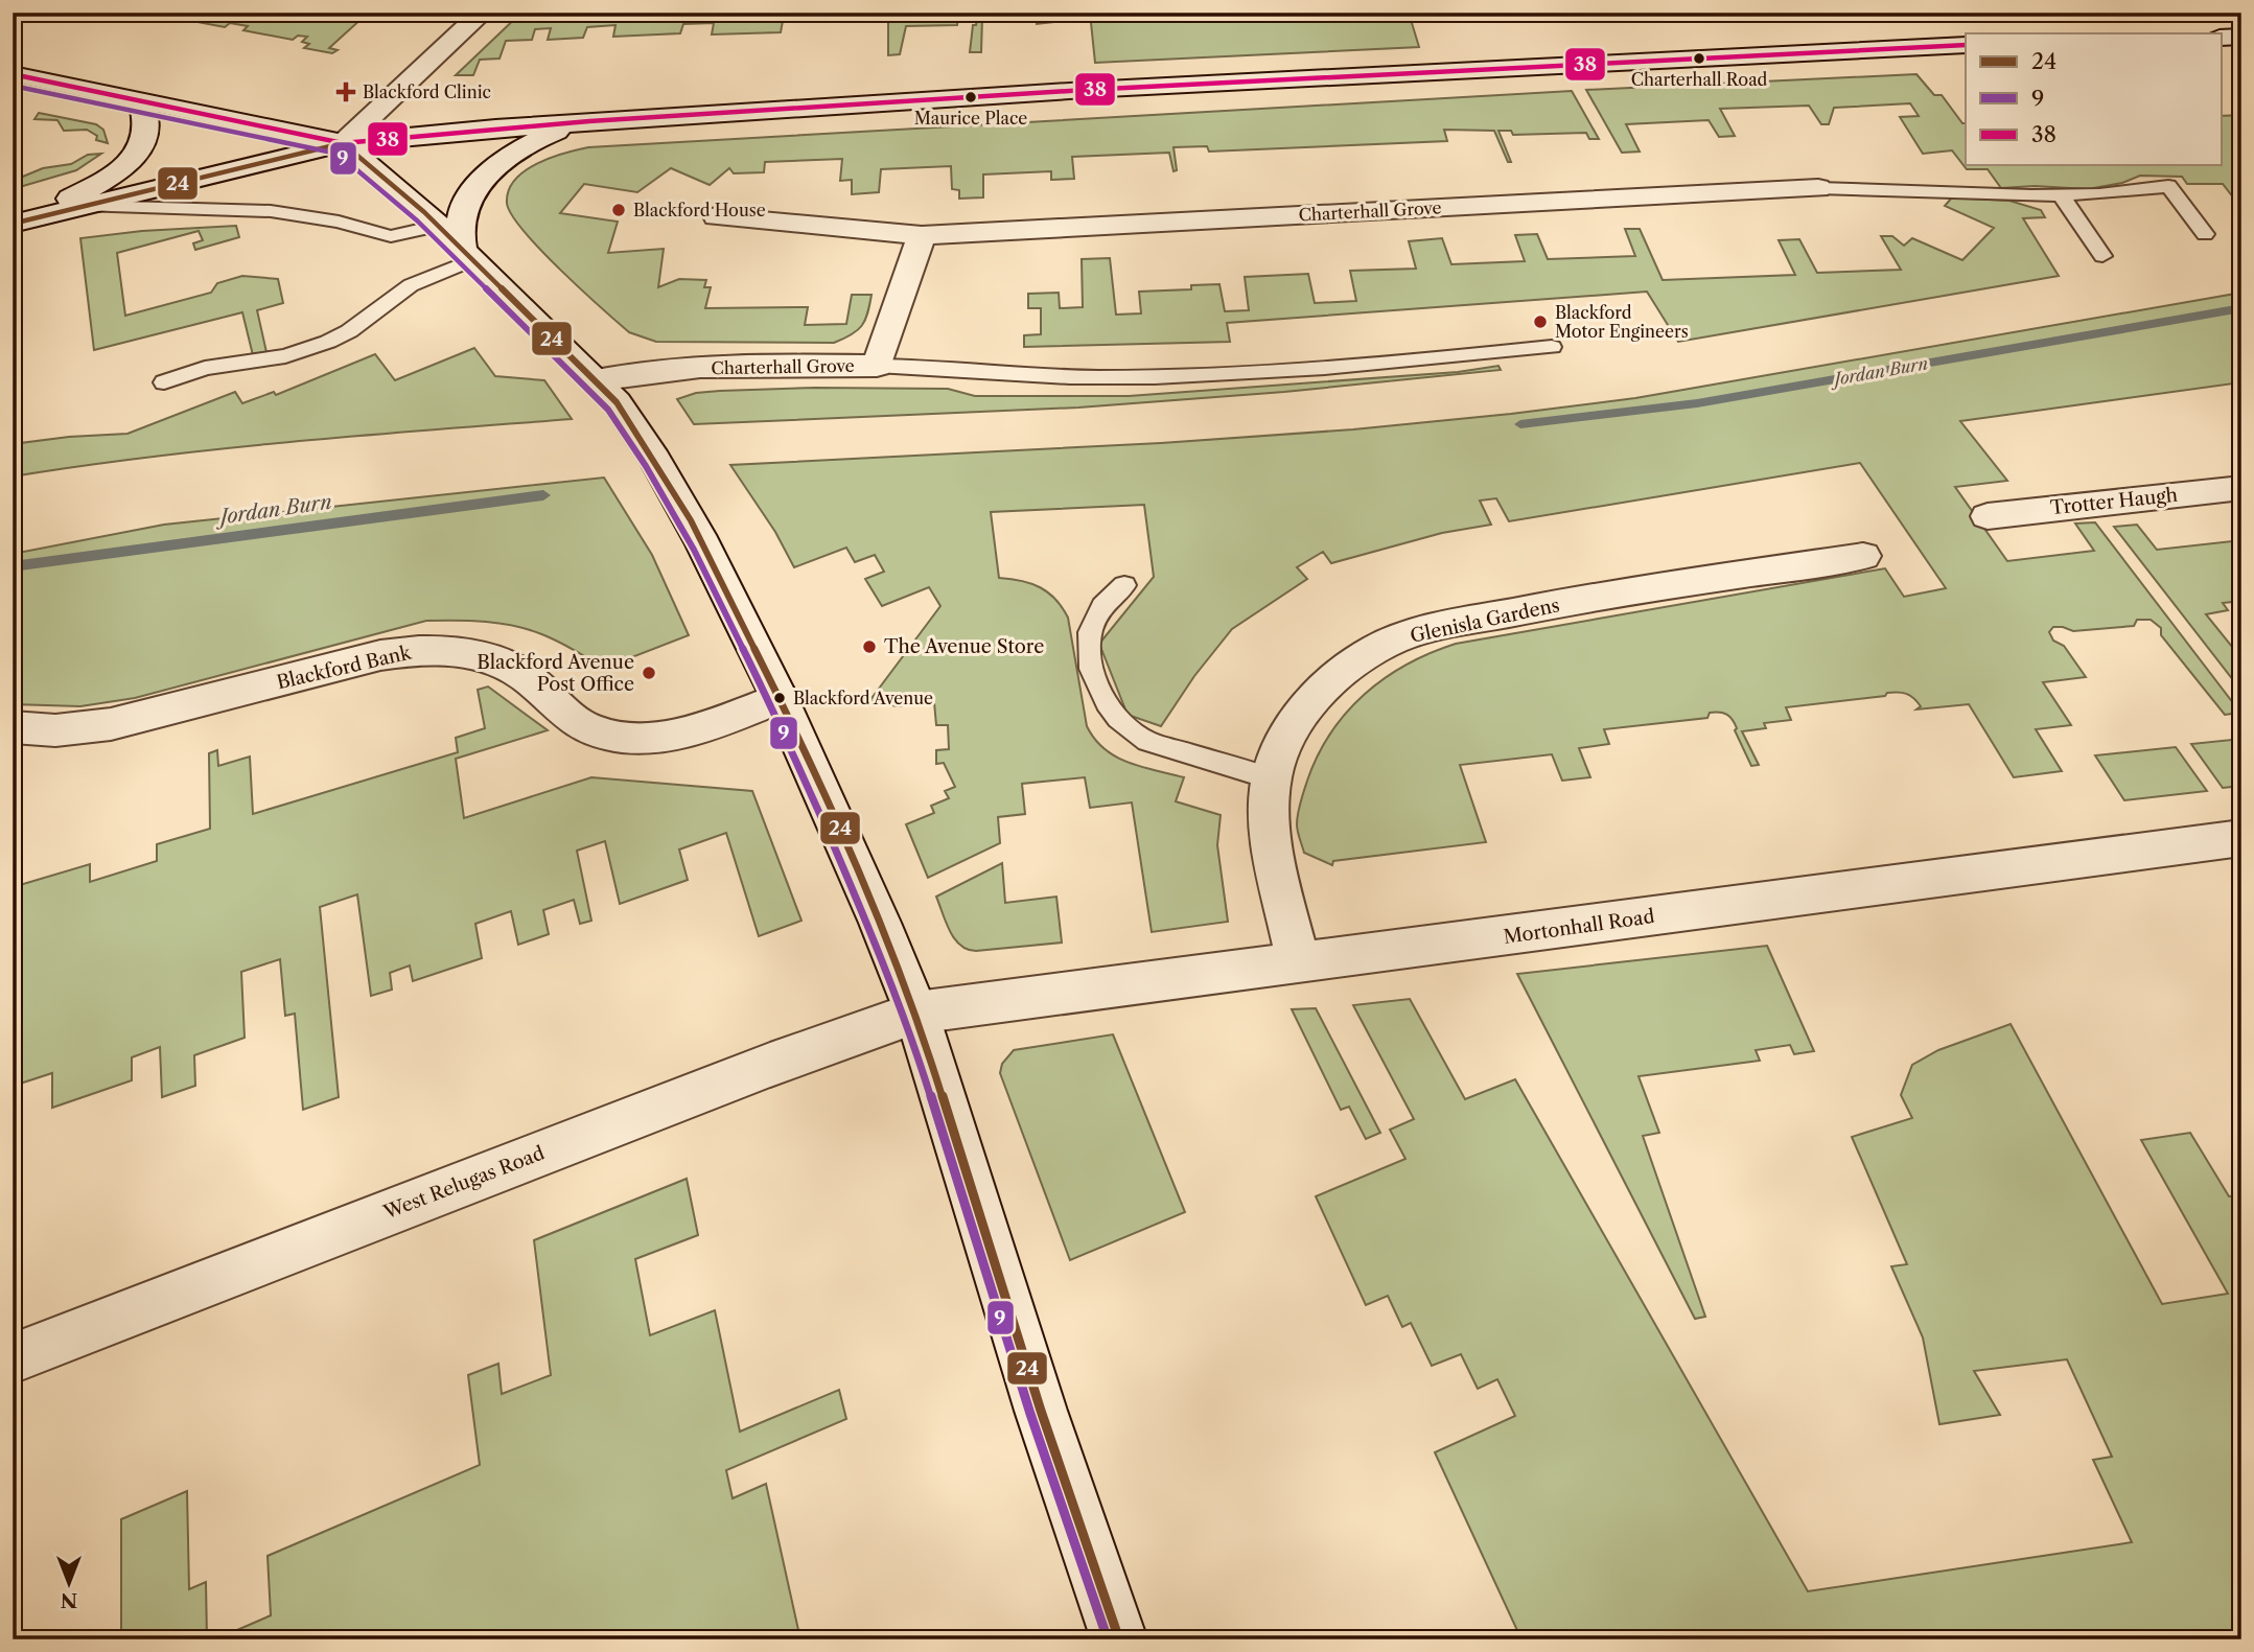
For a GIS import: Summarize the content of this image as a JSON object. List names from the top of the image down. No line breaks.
{"streets":{"street":["Charterhall Grove","Trotter Haugh","Glenisla Gardens","Blackford Bank","Mortonhall Road","West Relugas Road"]},"crossings":[["Glenisla Gardens","Mortonhall Road"],["Mortonhall Road","West Relugas Road"]],"water":["Jordan Burn"],"places":{"other":["Charterhall Road","Maurice Place","Blackford House","Blackford Motor Engineers","The Avenue Store","Blackford Avenue Post Office","Blackford Avenue"],"health":["Blackford Clinic"]},"lines":["transit line 38","transit line 9","transit line 24"],"legend":["24","9","38"],"north":"bottom"}
